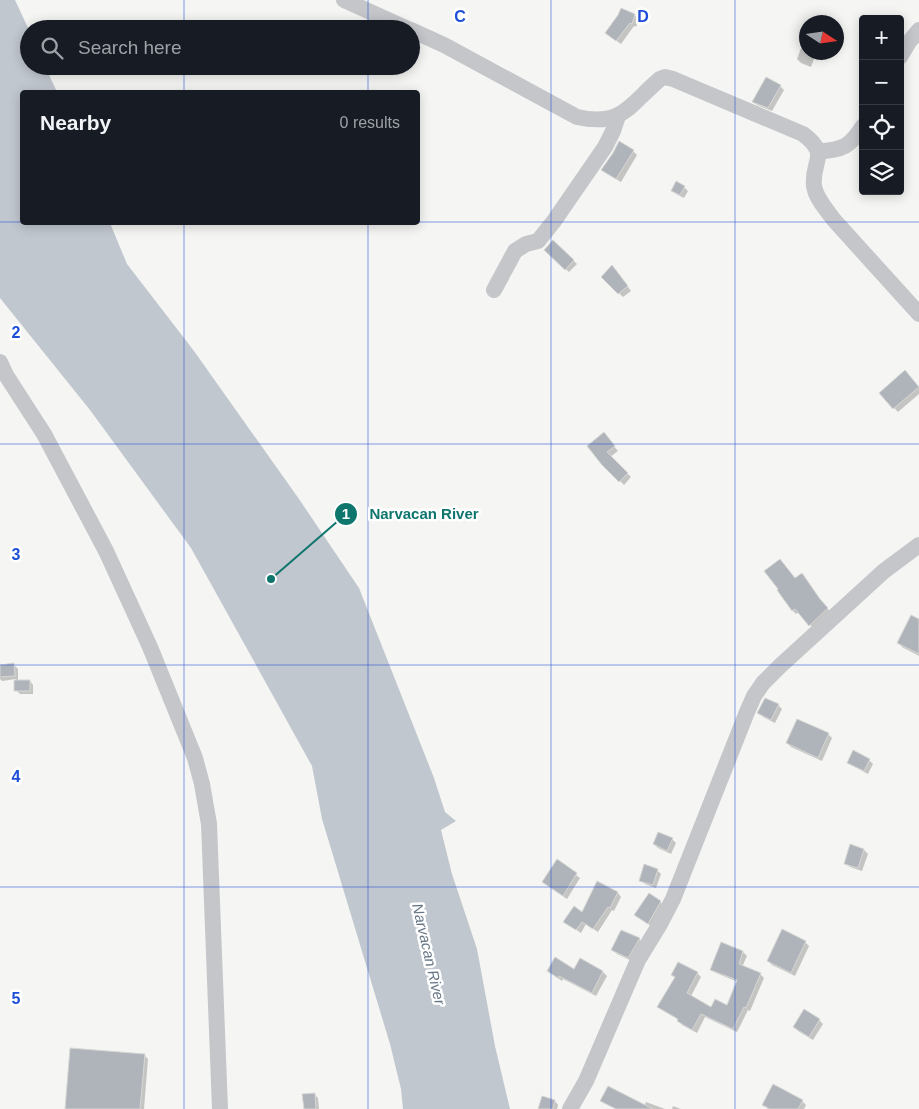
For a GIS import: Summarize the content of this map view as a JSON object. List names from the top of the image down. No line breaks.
{"water":["Narvacan River"],"places":["Narvacan River"],"north":"right","page":{"map_buttons":["+","−"],"search":"Search here","heading":["Nearby","0 results"]},"grid":{"columns":["C","D"],"rows":["2","3","4","5"]}}
